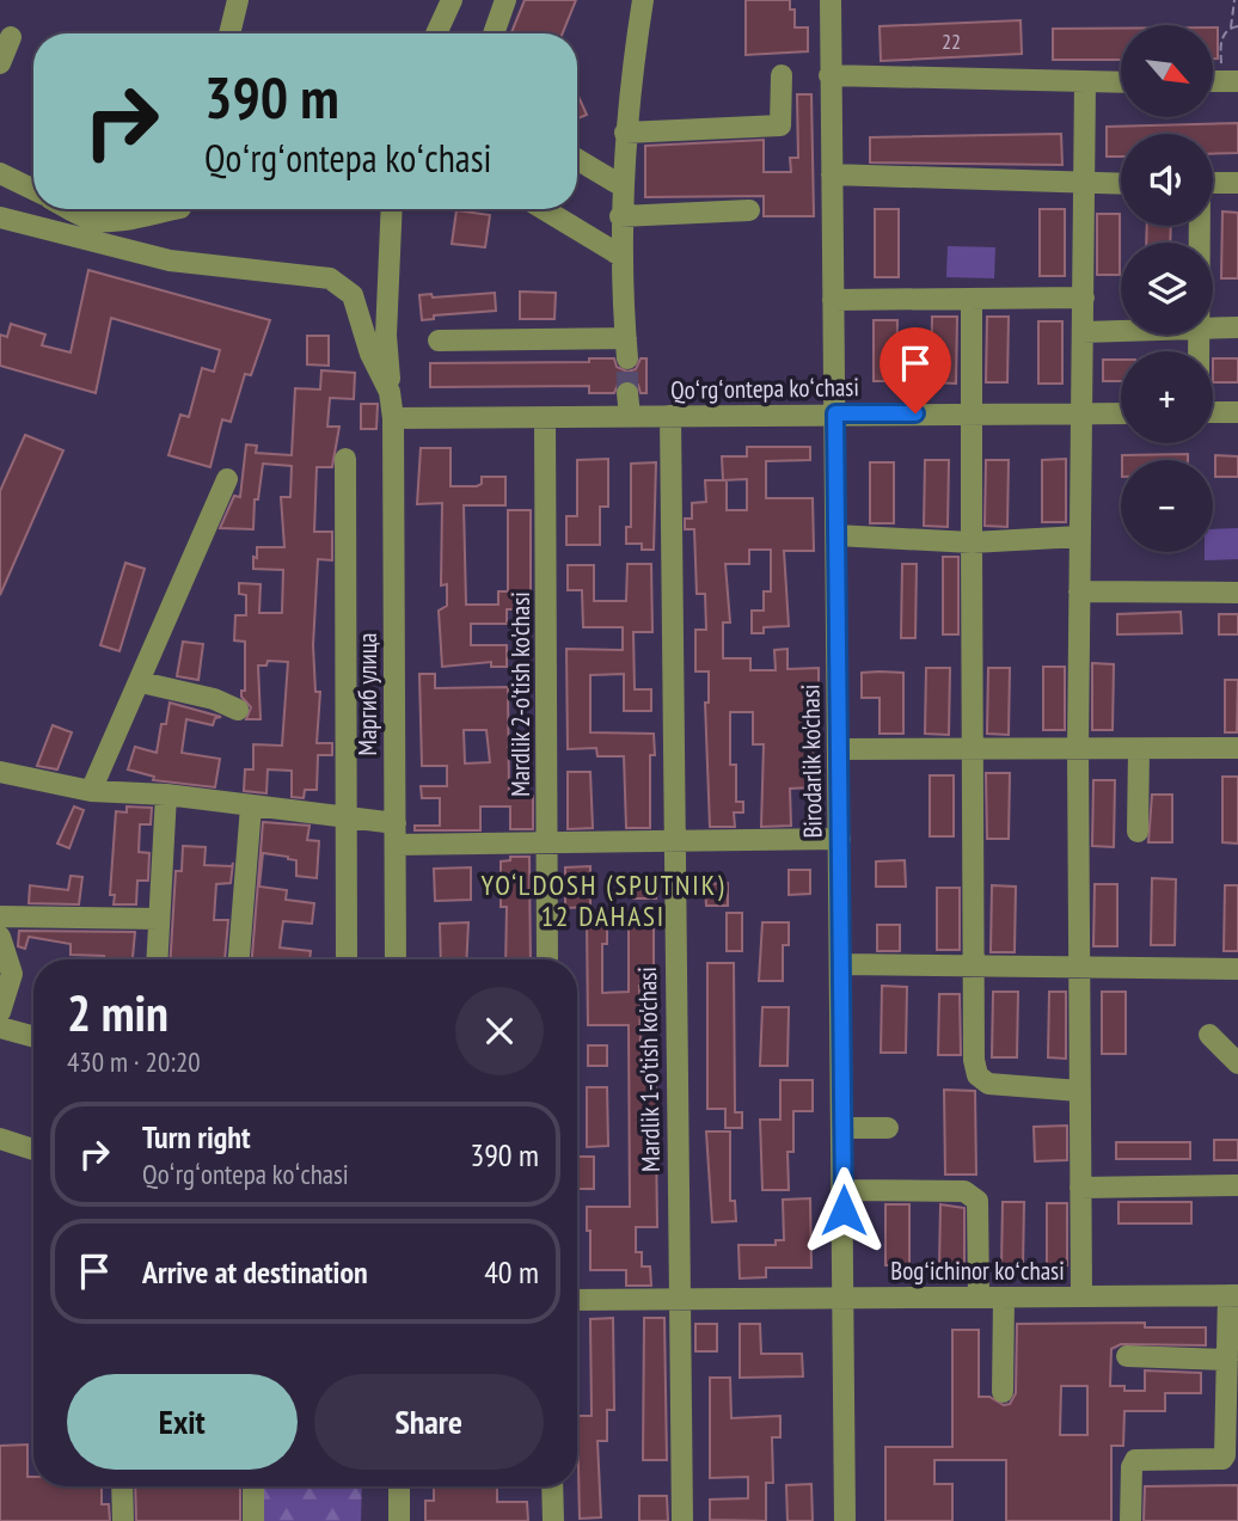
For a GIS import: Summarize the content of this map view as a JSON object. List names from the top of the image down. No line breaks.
{"streets":{"street":["Qoʻrgʻontepa koʻchasi","Маргиб улица","Mardlik 2-o'tish ko'chasi","Birodarlik ko'chasi","Mardlik 1-o'tish ko'chasi","Bogʻichinor koʻchasi"]},"crossings":[["Qoʻrgʻontepa koʻchasi","Маргиб улица"],["Qoʻrgʻontepa koʻchasi","Mardlik 2-o'tish ko'chasi"],["Qoʻrgʻontepa koʻchasi","Birodarlik ko'chasi"],["Qoʻrgʻontepa koʻchasi","Mardlik 1-o'tish ko'chasi"],["Birodarlik ko'chasi","Bogʻichinor koʻchasi"],["Mardlik 1-o'tish ko'chasi","Bogʻichinor koʻchasi"]],"districts":["YO‘LDOSH (SPUTNIK) 12 DAHASI"],"house_numbers":["22"],"north":"bottom right","page":{"map_buttons":["+","−"],"turn":["390 m","Qoʻrgʻontepa koʻchasi"],"heading":["2 min","430 m · 20:20"],"list":[{"name":"Turn right","note":"Qoʻrgʻontepa koʻchasi","value":"390 m"},{"name":"Arrive at destination","value":"40 m"}],"buttons":["Exit","Share"]}}
